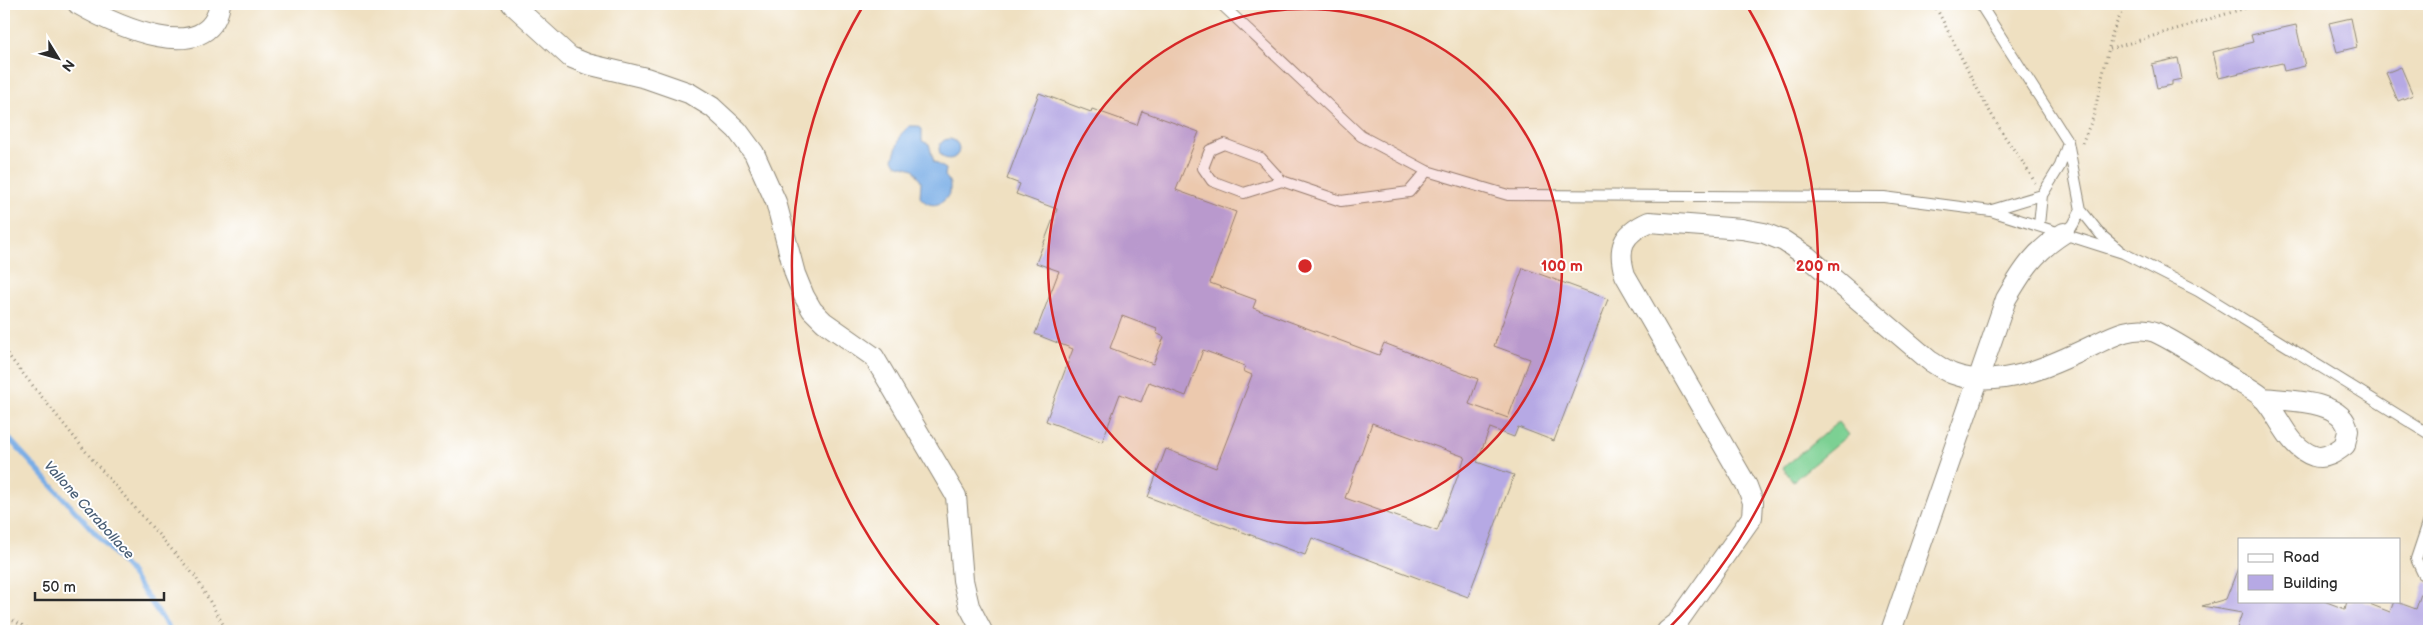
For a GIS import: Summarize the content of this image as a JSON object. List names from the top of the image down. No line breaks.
{"water":["Vallone Carabollace"],"legend":["Road","Building"],"scale_bar":"50 m","north":"bottom right","rings":["100 m","200 m"]}
